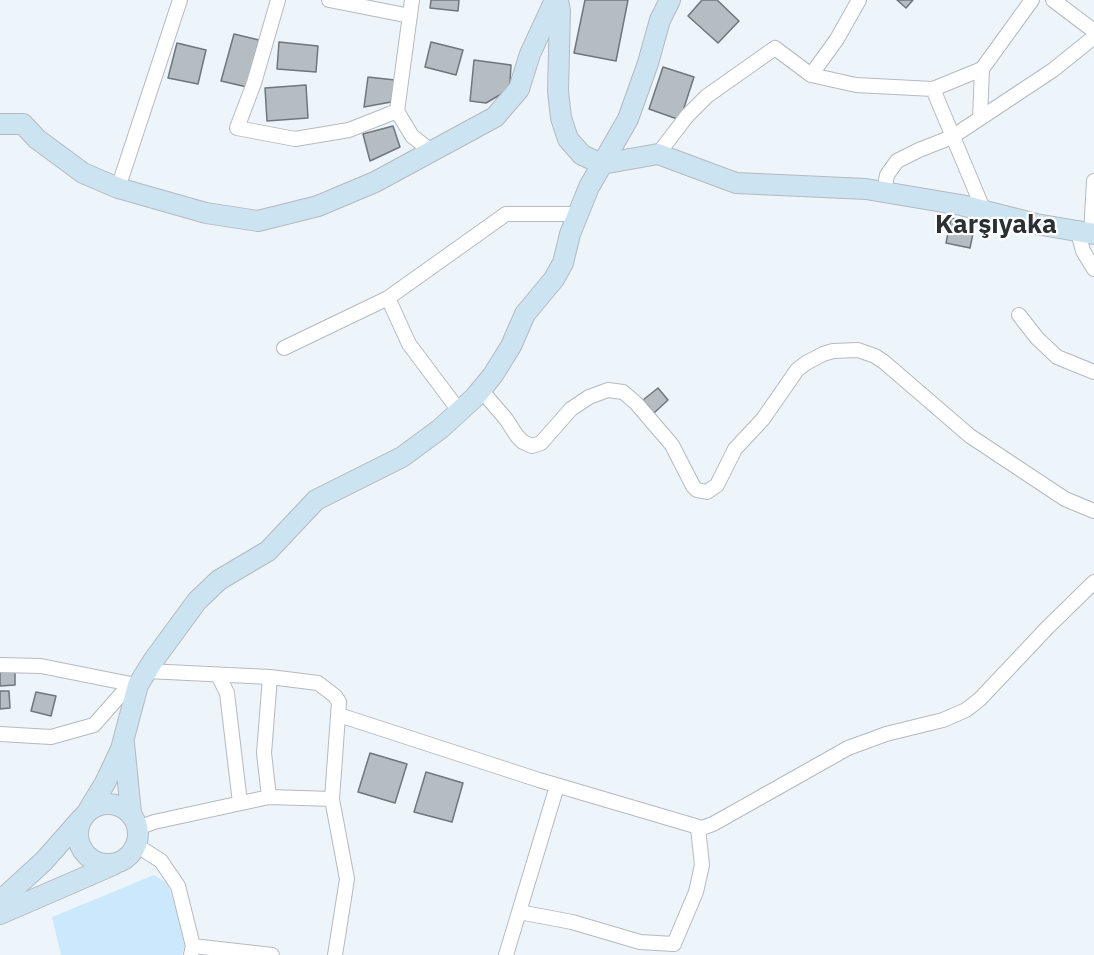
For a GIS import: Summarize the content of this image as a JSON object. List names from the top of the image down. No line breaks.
{"districts":["Karşıyaka"]}
